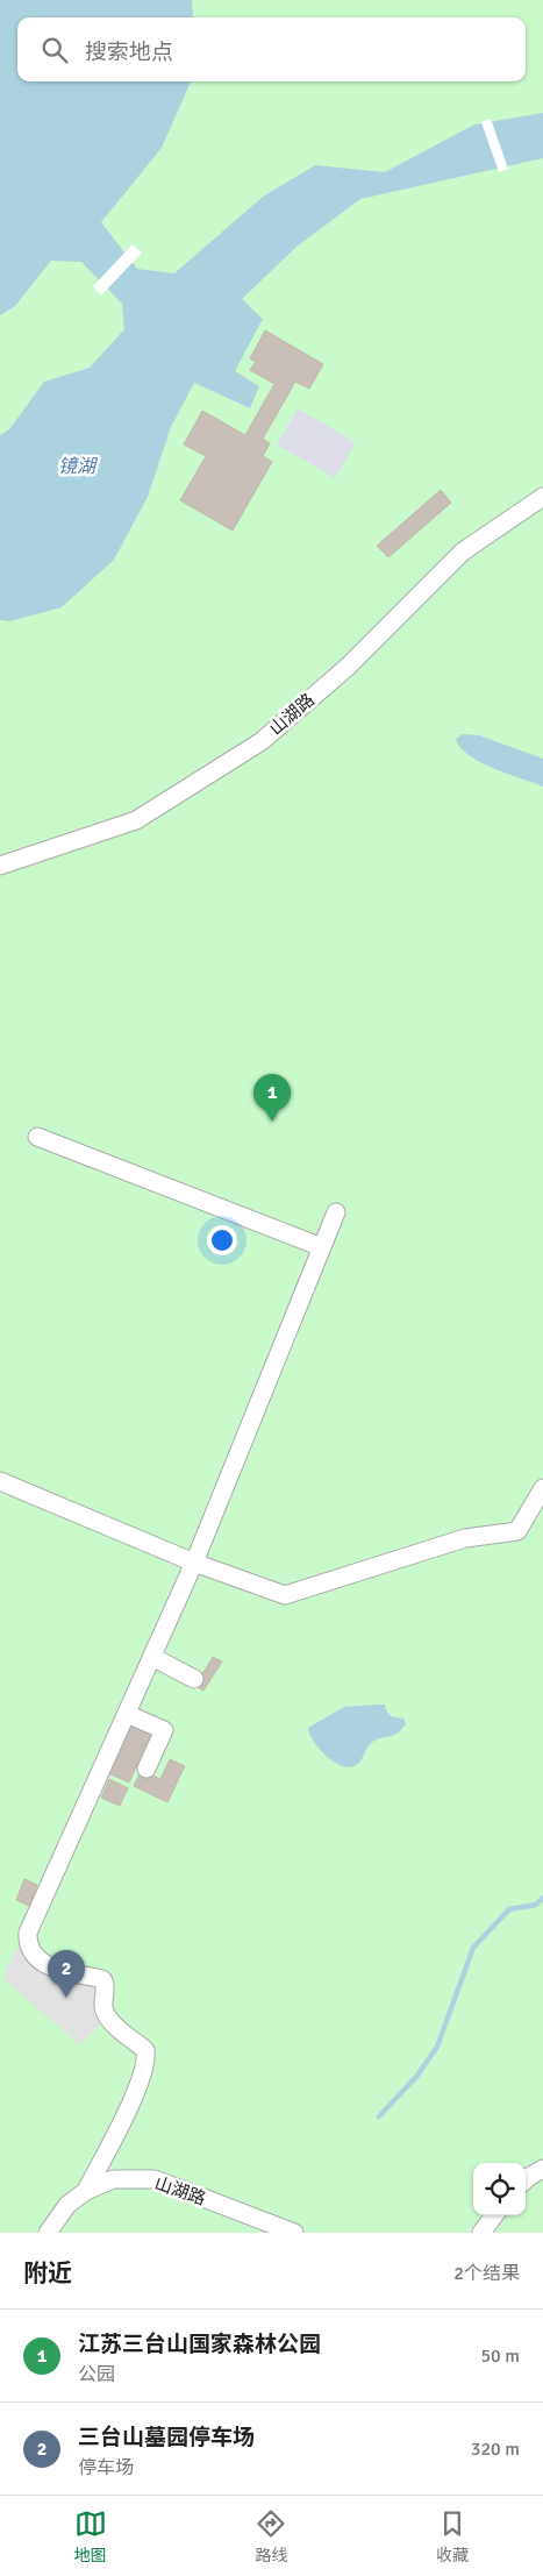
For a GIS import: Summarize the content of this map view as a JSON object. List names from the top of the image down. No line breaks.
{"streets":{"street":["山湖路"]},"water":["镜湖"],"page":{"search":"搜索地点","pins":["1","2"],"heading":["附近","2个结果"],"list":[{"mark":"1","name":"江苏三台山国家森林公园","note":"公园","value":"50 m"},{"mark":"2","name":"三台山墓园停车场","note":"停车场","value":"320 m"}],"nav":["地图","路线","收藏"]}}
